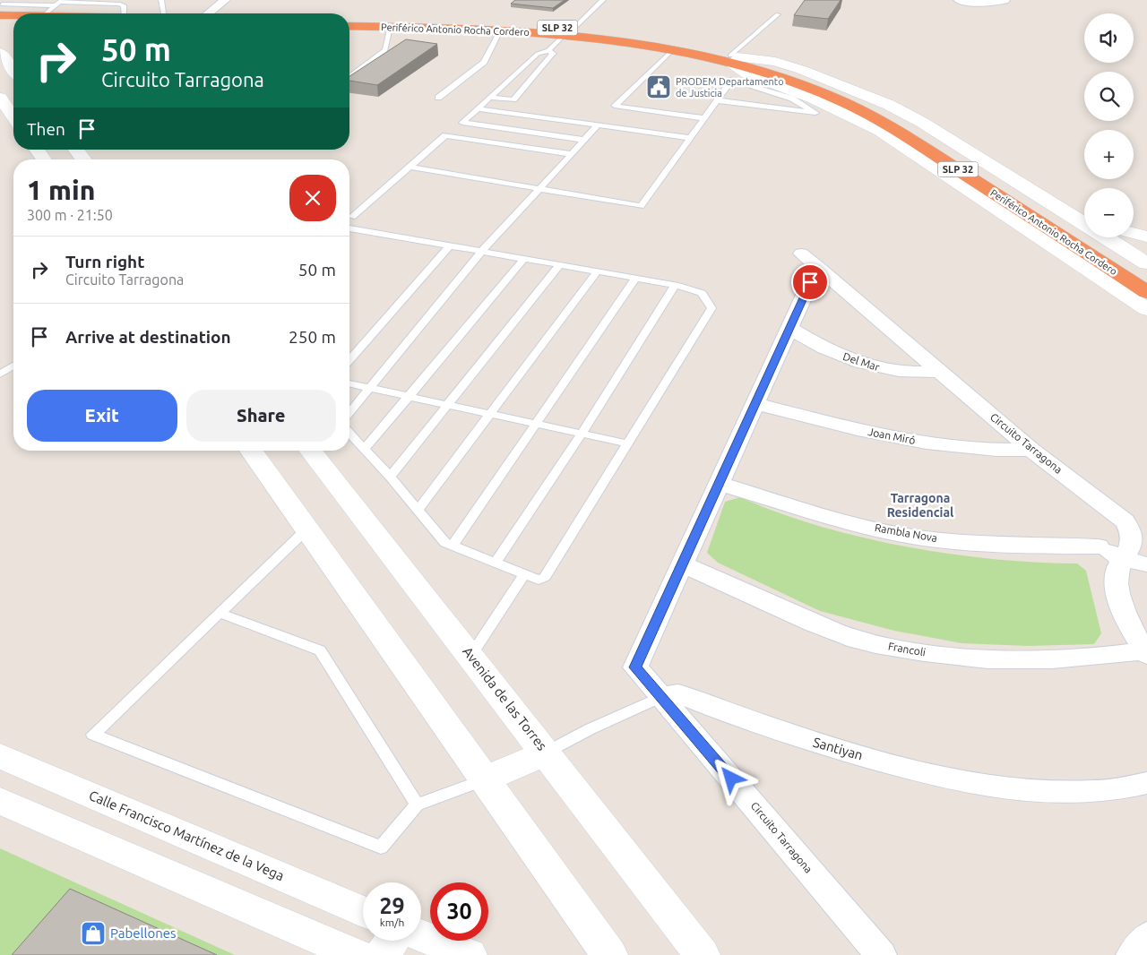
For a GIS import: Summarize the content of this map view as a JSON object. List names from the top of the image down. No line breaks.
{"streets":{"highway":["SLP 32","Periférico Antonio Rocha Cordero"],"main road":["Avenida de las Torres","Calle Francisco Martínez de la Vega"],"street":["Del Mar","Joan Miró","Circuito Tarragona","Rambla Nova","Francoli","Santiyan"]},"crossings":[["Del Mar","Circuito Tarragona"],["Joan Miró","Circuito Tarragona"],["Circuito Tarragona","Rambla Nova"],["Circuito Tarragona","Francoli"],["Circuito Tarragona","Santiyan"],["Avenida de las Torres","Santiyan"]],"districts":["Tarragona Residencial"],"places":{"public building":["PRODEM Departamento de Justicia"],"shop":["Pabellones"]},"page":{"map_buttons":["+","−"],"turn":["50 m","Circuito Tarragona"],"then":"Then","heading":["1 min","300 m · 21:50"],"list":[{"name":"Turn right","note":"Circuito Tarragona","value":"50 m"},{"name":"Arrive at destination","value":"250 m"}],"buttons":["Exit","Share"],"speed":"29 km/h","limit":"30"}}
